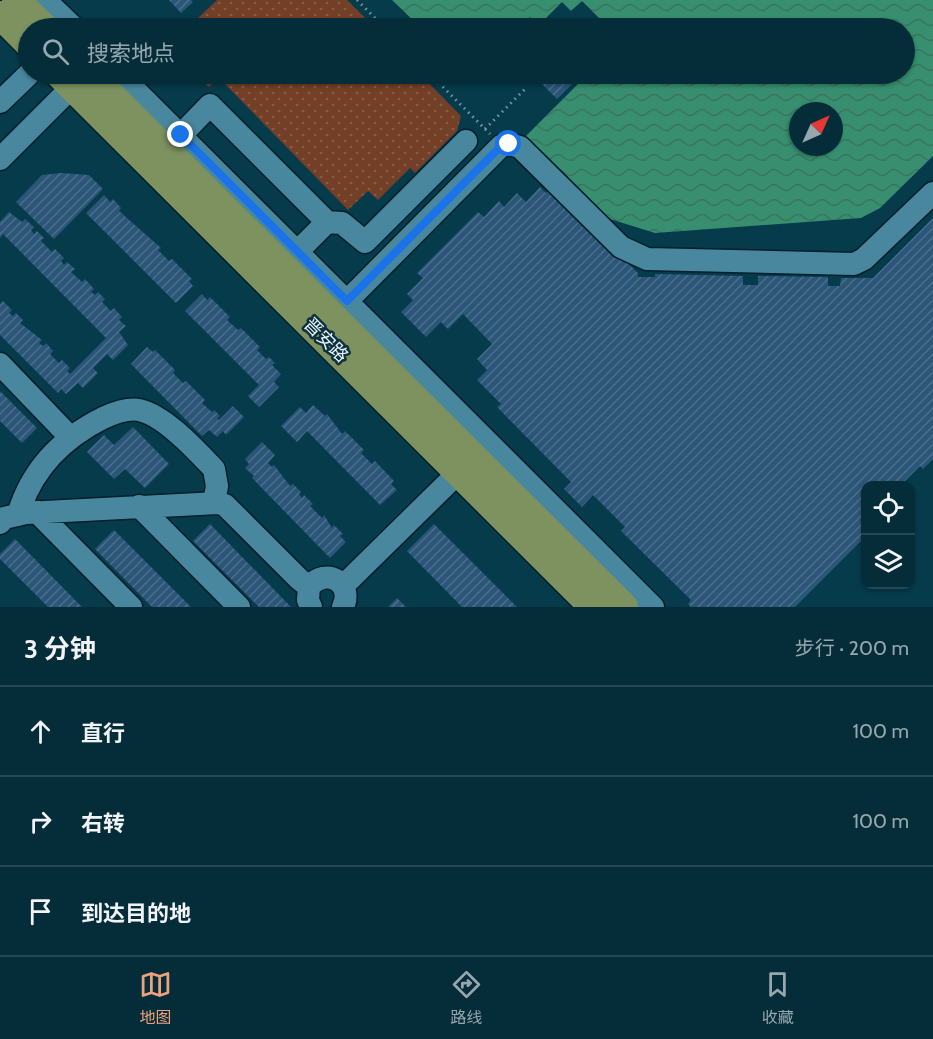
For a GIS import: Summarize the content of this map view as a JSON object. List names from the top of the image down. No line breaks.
{"streets":{"main road":["晋安路"]},"north":"top right","page":{"search":"搜索地点","heading":["3 分钟","步行 · 200 m"],"list":[["直行","100 m"],["右转","100 m"],"到达目的地"],"nav":["地图","路线","收藏"]}}
